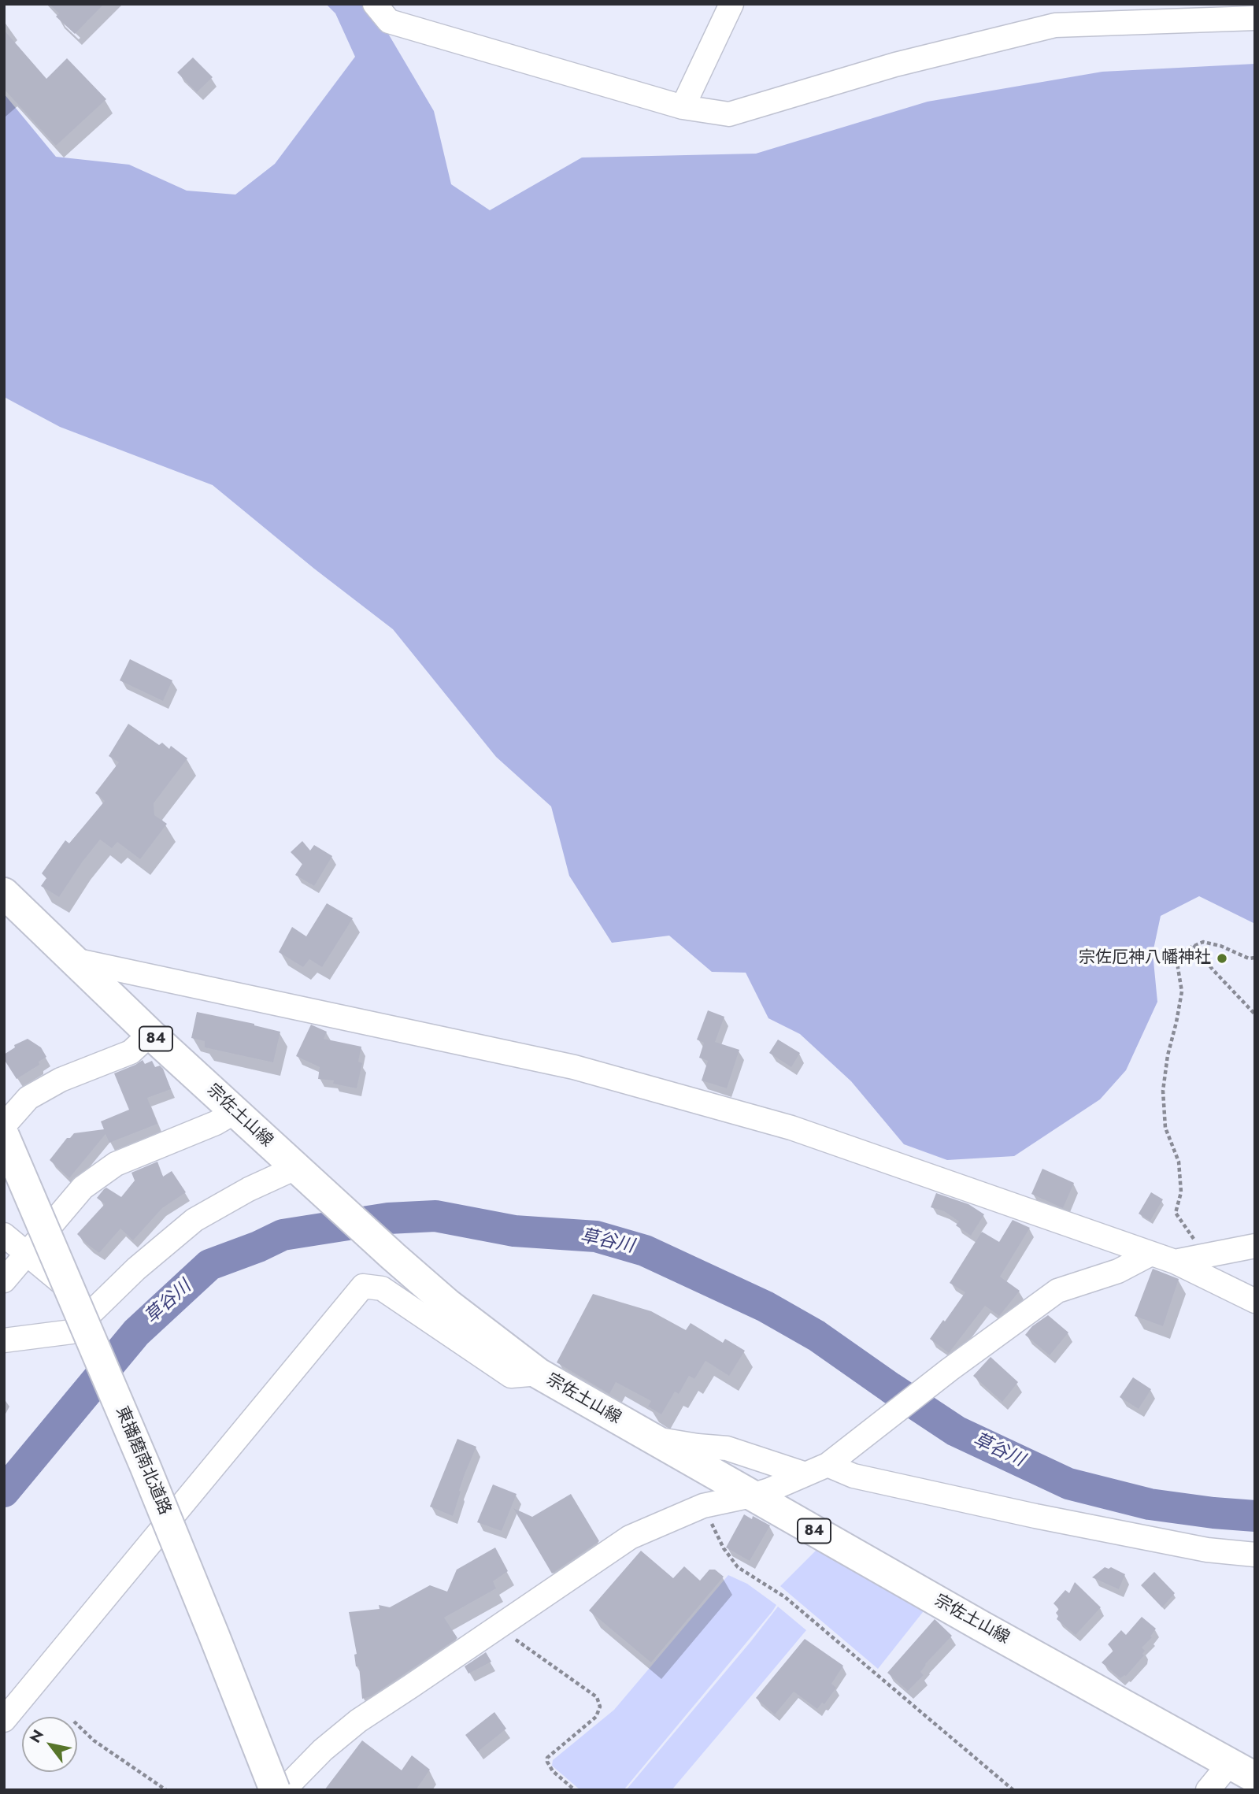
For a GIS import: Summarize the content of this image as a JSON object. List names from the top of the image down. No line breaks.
{"streets":{"main road":["84","宗佐土山線","東播磨南北道路"]},"water":["草谷川"],"places":["宗佐厄神八幡神社"],"north":"top left"}
